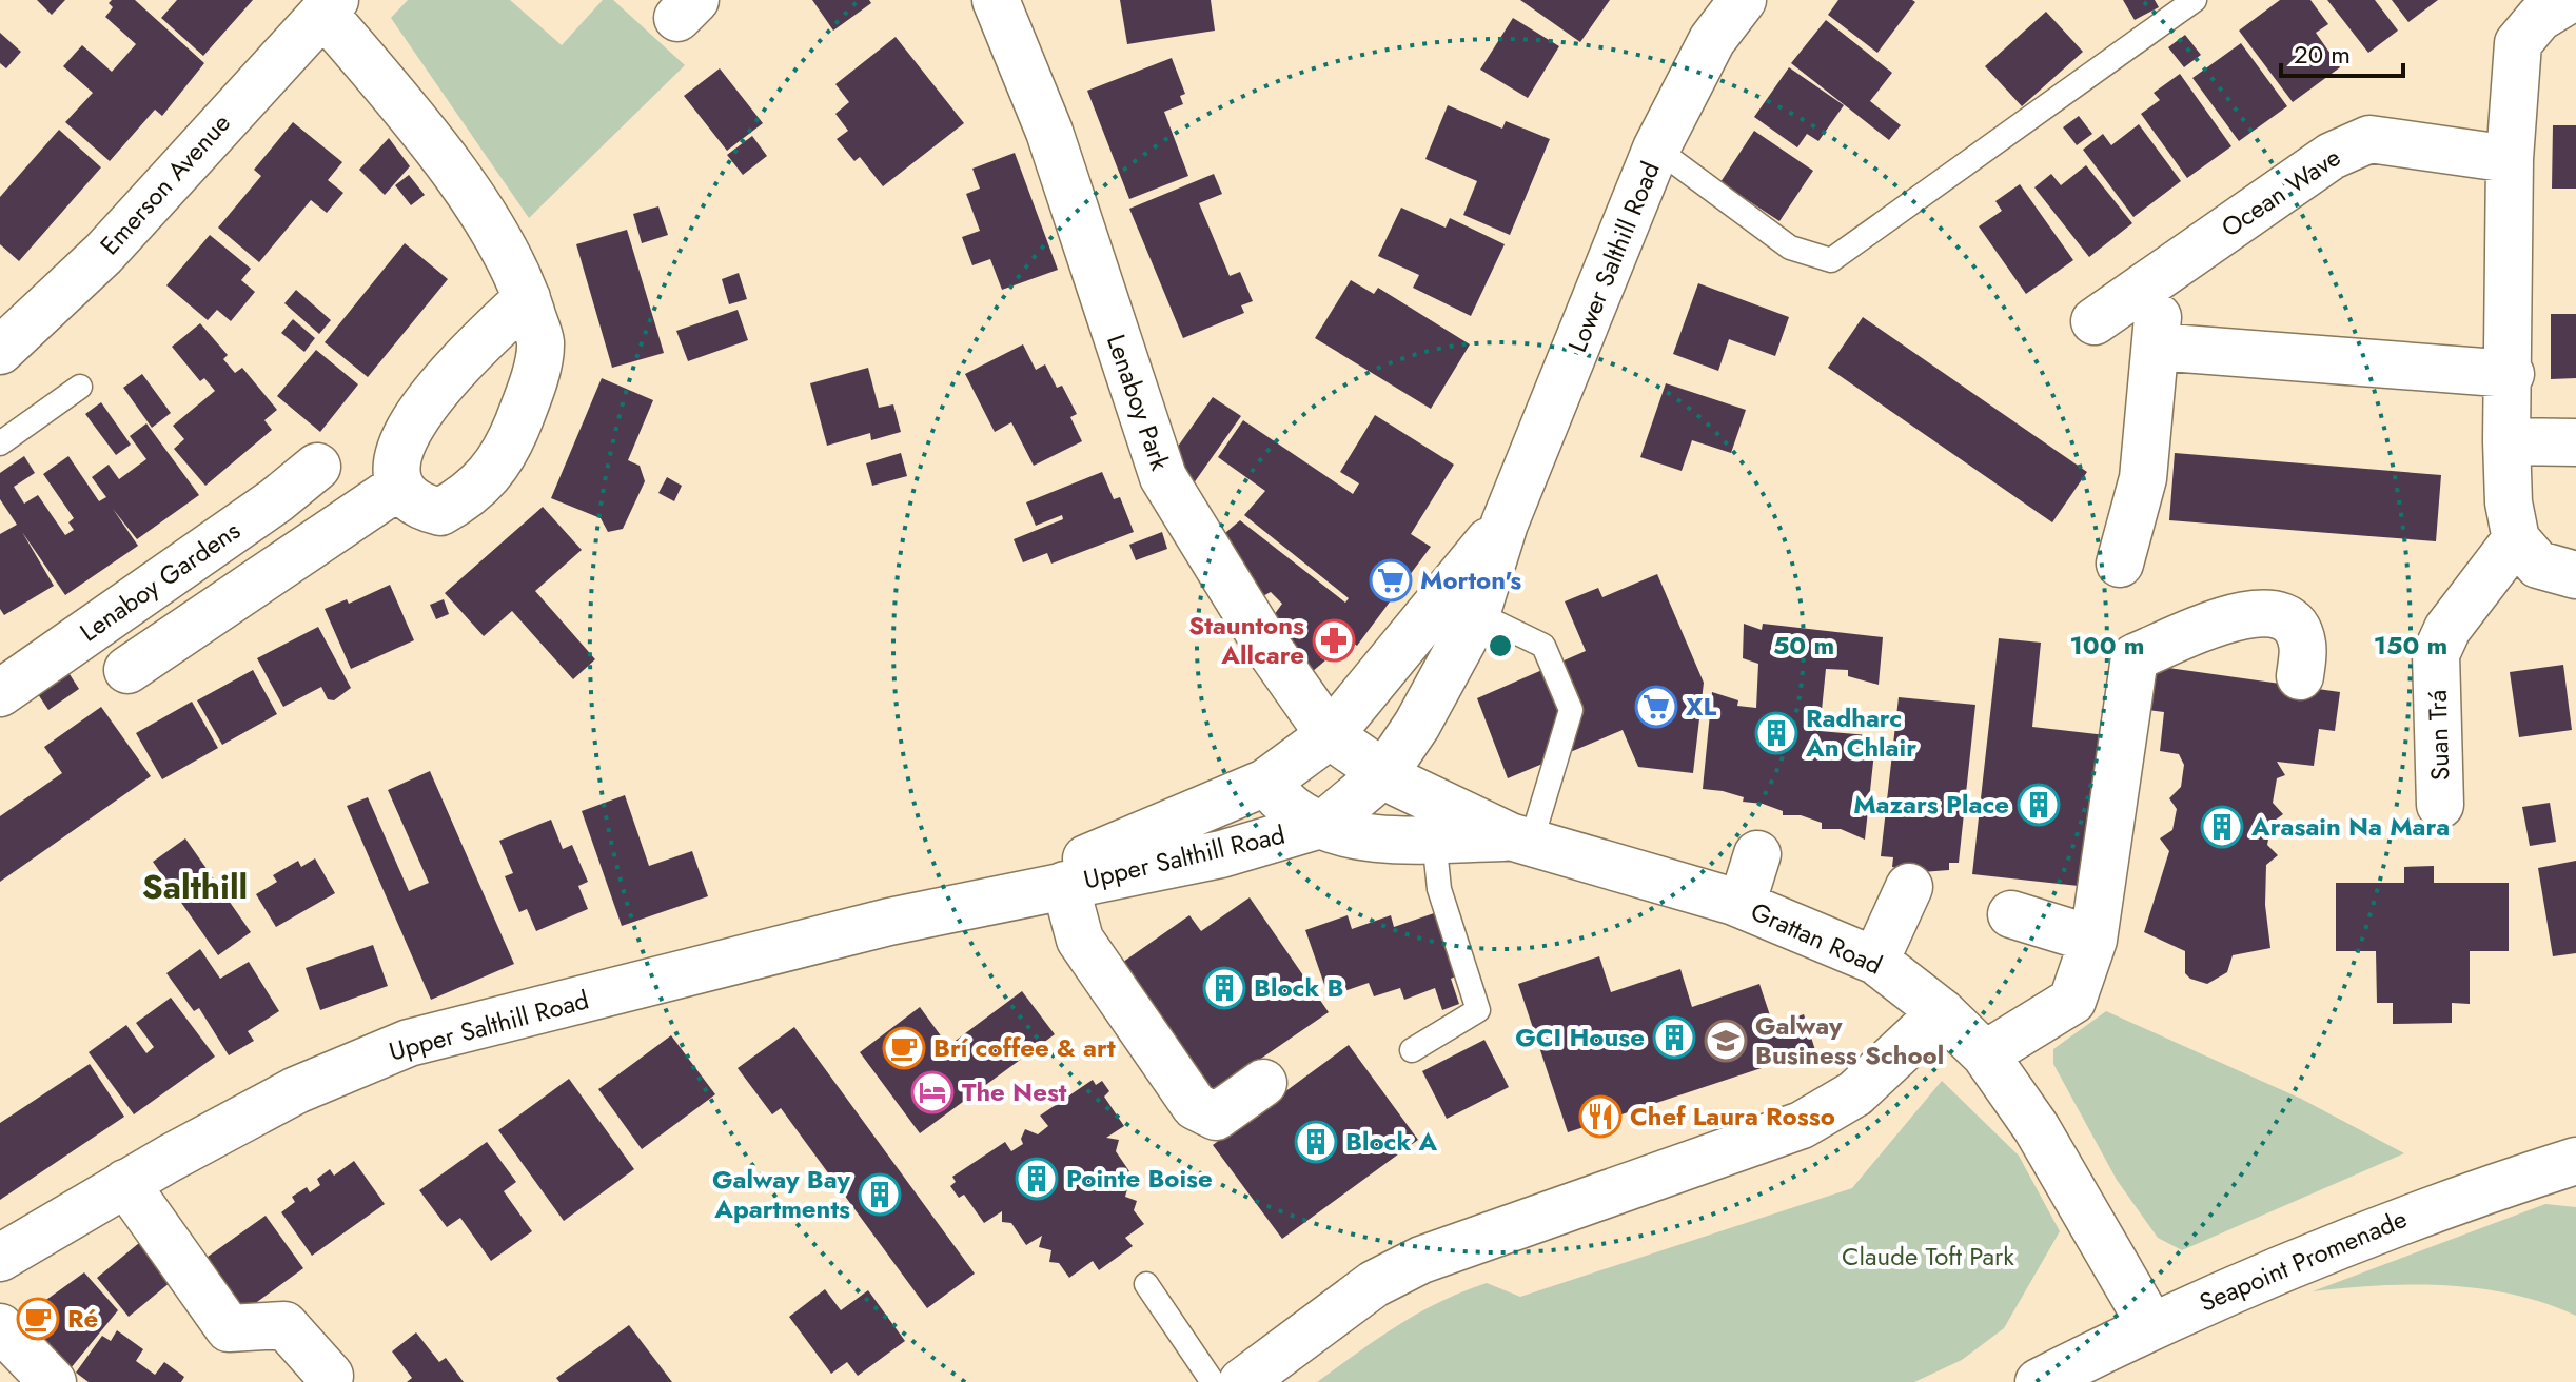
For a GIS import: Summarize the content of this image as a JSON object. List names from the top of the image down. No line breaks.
{"streets":{"street":["Emerson Avenue","Ocean Wave","Lower Salthill Road","Lenaboy Park","Lenaboy Gardens","Suan Trá","Upper Salthill Road","Grattan Road","Seapoint Promenade"]},"crossings":[["Lower Salthill Road","Lenaboy Park"],["Lower Salthill Road","Upper Salthill Road"],["Lower Salthill Road","Grattan Road"],["Lenaboy Park","Upper Salthill Road"],["Lenaboy Park","Grattan Road"],["Upper Salthill Road","Grattan Road"],["Grattan Road","Seapoint Promenade"]],"districts":["Salthill"],"parks":["Claude Toft Park"],"places":{"supermarket":["Morton's","XL"],"pharmacy":["Stauntons Allcare"],"building":["Radharc An Chlair","Mazars Place","Arasain Na Mara","Block B","GCI House","Block A","Pointe Boise","Galway Bay Apartments"],"school or university":["Galway Business School"],"cafe":["Brí coffee & art","Ré"],"hotel":["The Nest"],"restaurant":["Chef Laura Rosso"]},"scale_bar":"20 m","rings":["50 m","100 m","150 m"]}
